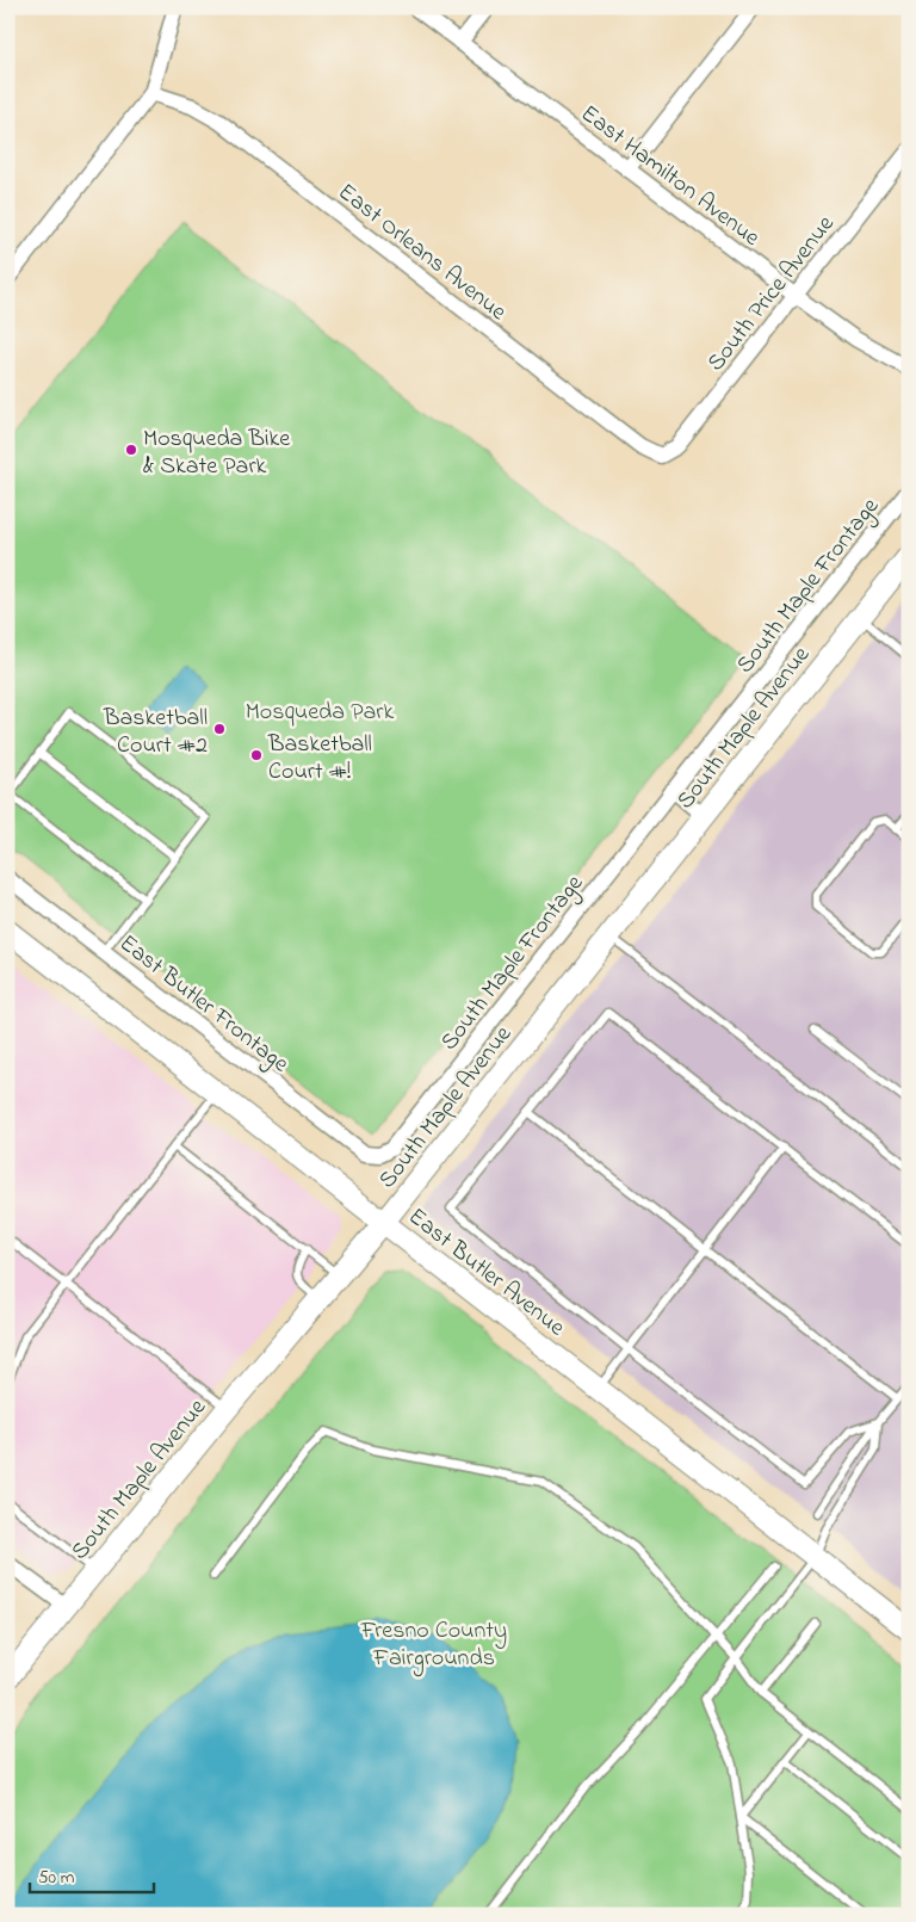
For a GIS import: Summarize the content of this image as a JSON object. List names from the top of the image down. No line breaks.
{"streets":{"main road":["South Maple Avenue","East Butler Avenue"],"street":["East Hamilton Avenue","East Orleans Avenue","South Price Avenue","South Maple Frontage","East Butler Frontage"]},"crossings":[["East Hamilton Avenue","South Price Avenue"],["East Orleans Avenue","South Price Avenue"],["South Maple Frontage","East Butler Frontage"],["South Maple Avenue","East Butler Avenue"]],"parks":["Mosqueda Park","Fresno County Fairgrounds"],"places":["Mosqueda Bike & Skate Park","Basketball Court #2","Basketball Court #!"],"scale_bar":"50 m"}
